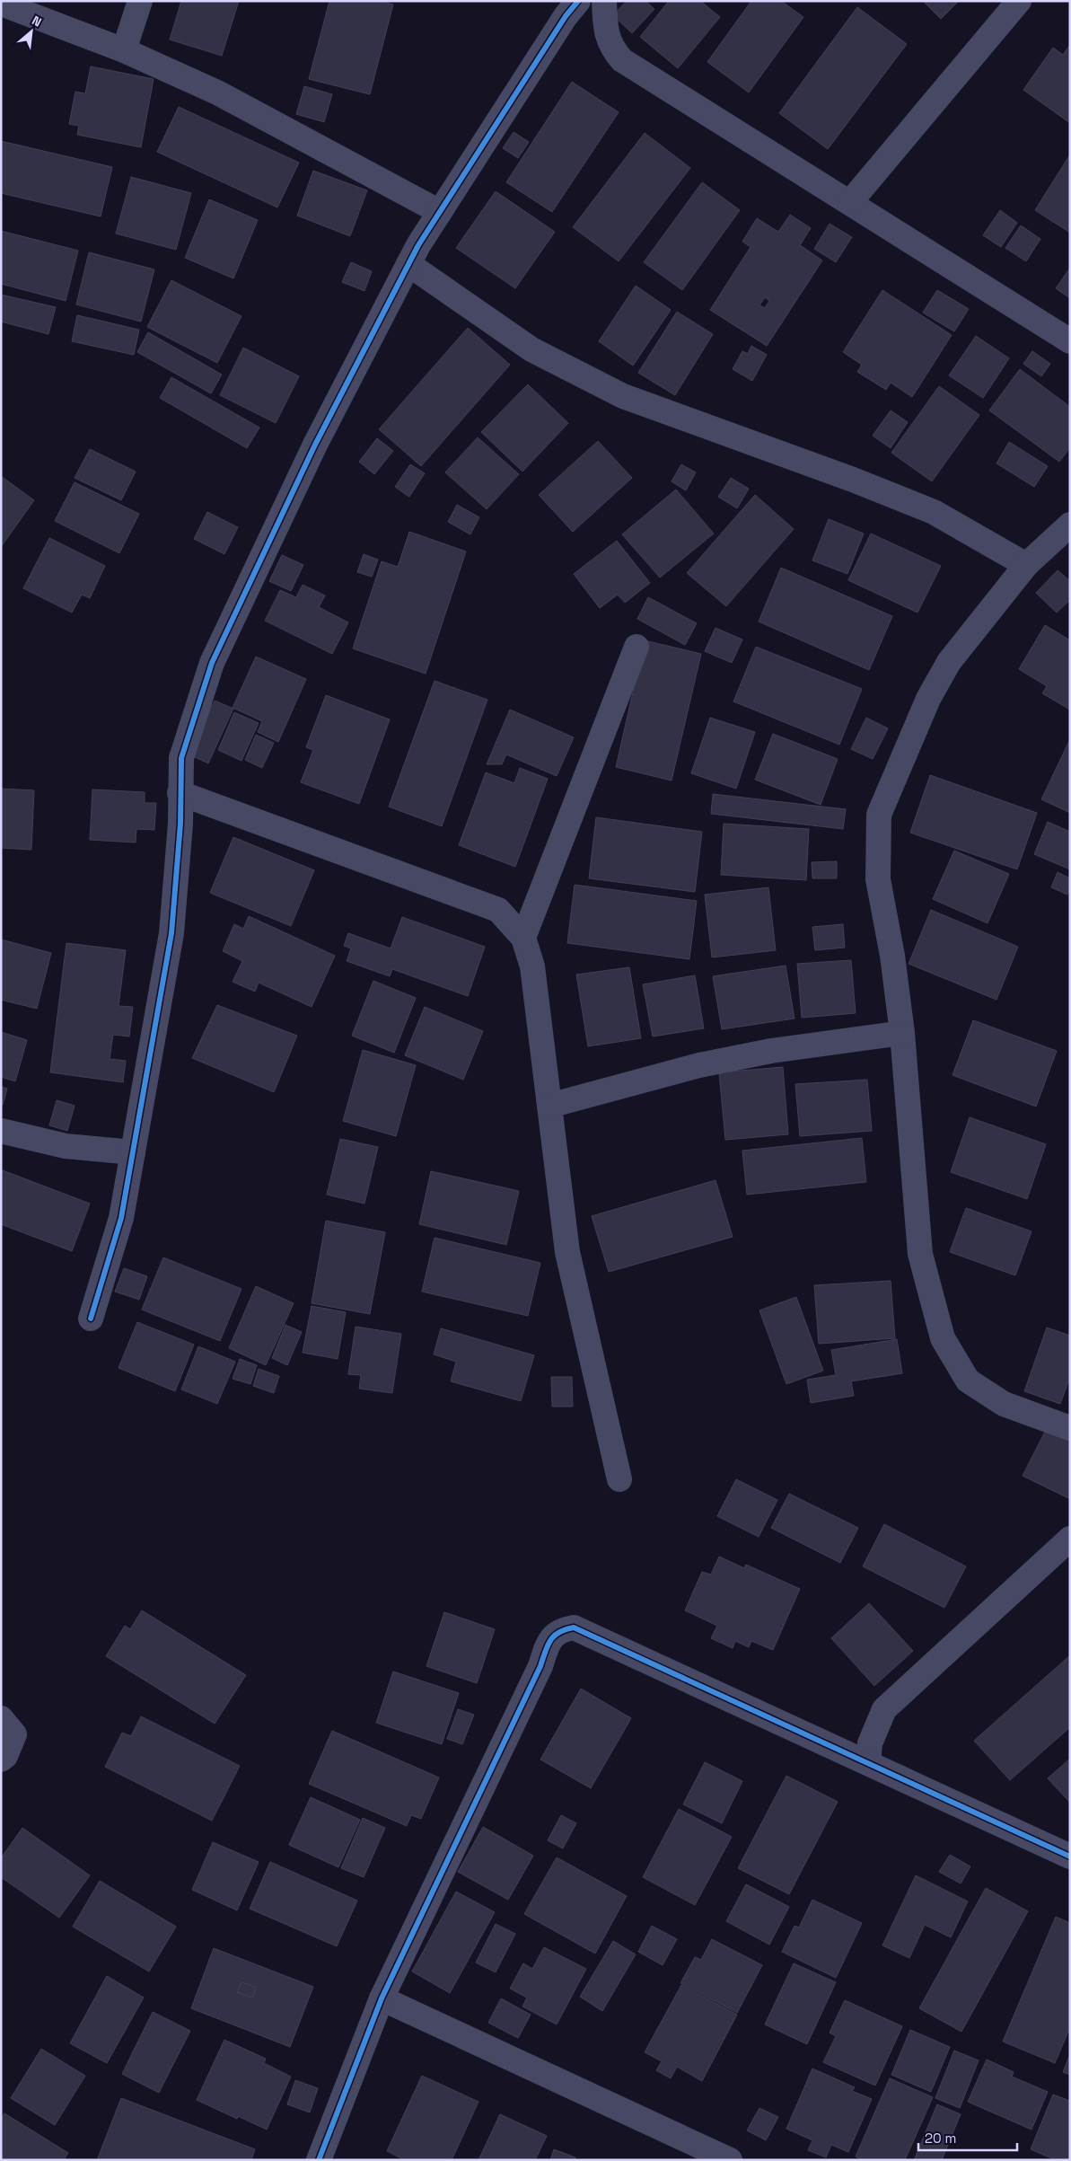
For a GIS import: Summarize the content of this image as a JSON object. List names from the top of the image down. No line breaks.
{"scale_bar":"20 m","north":"top right"}
